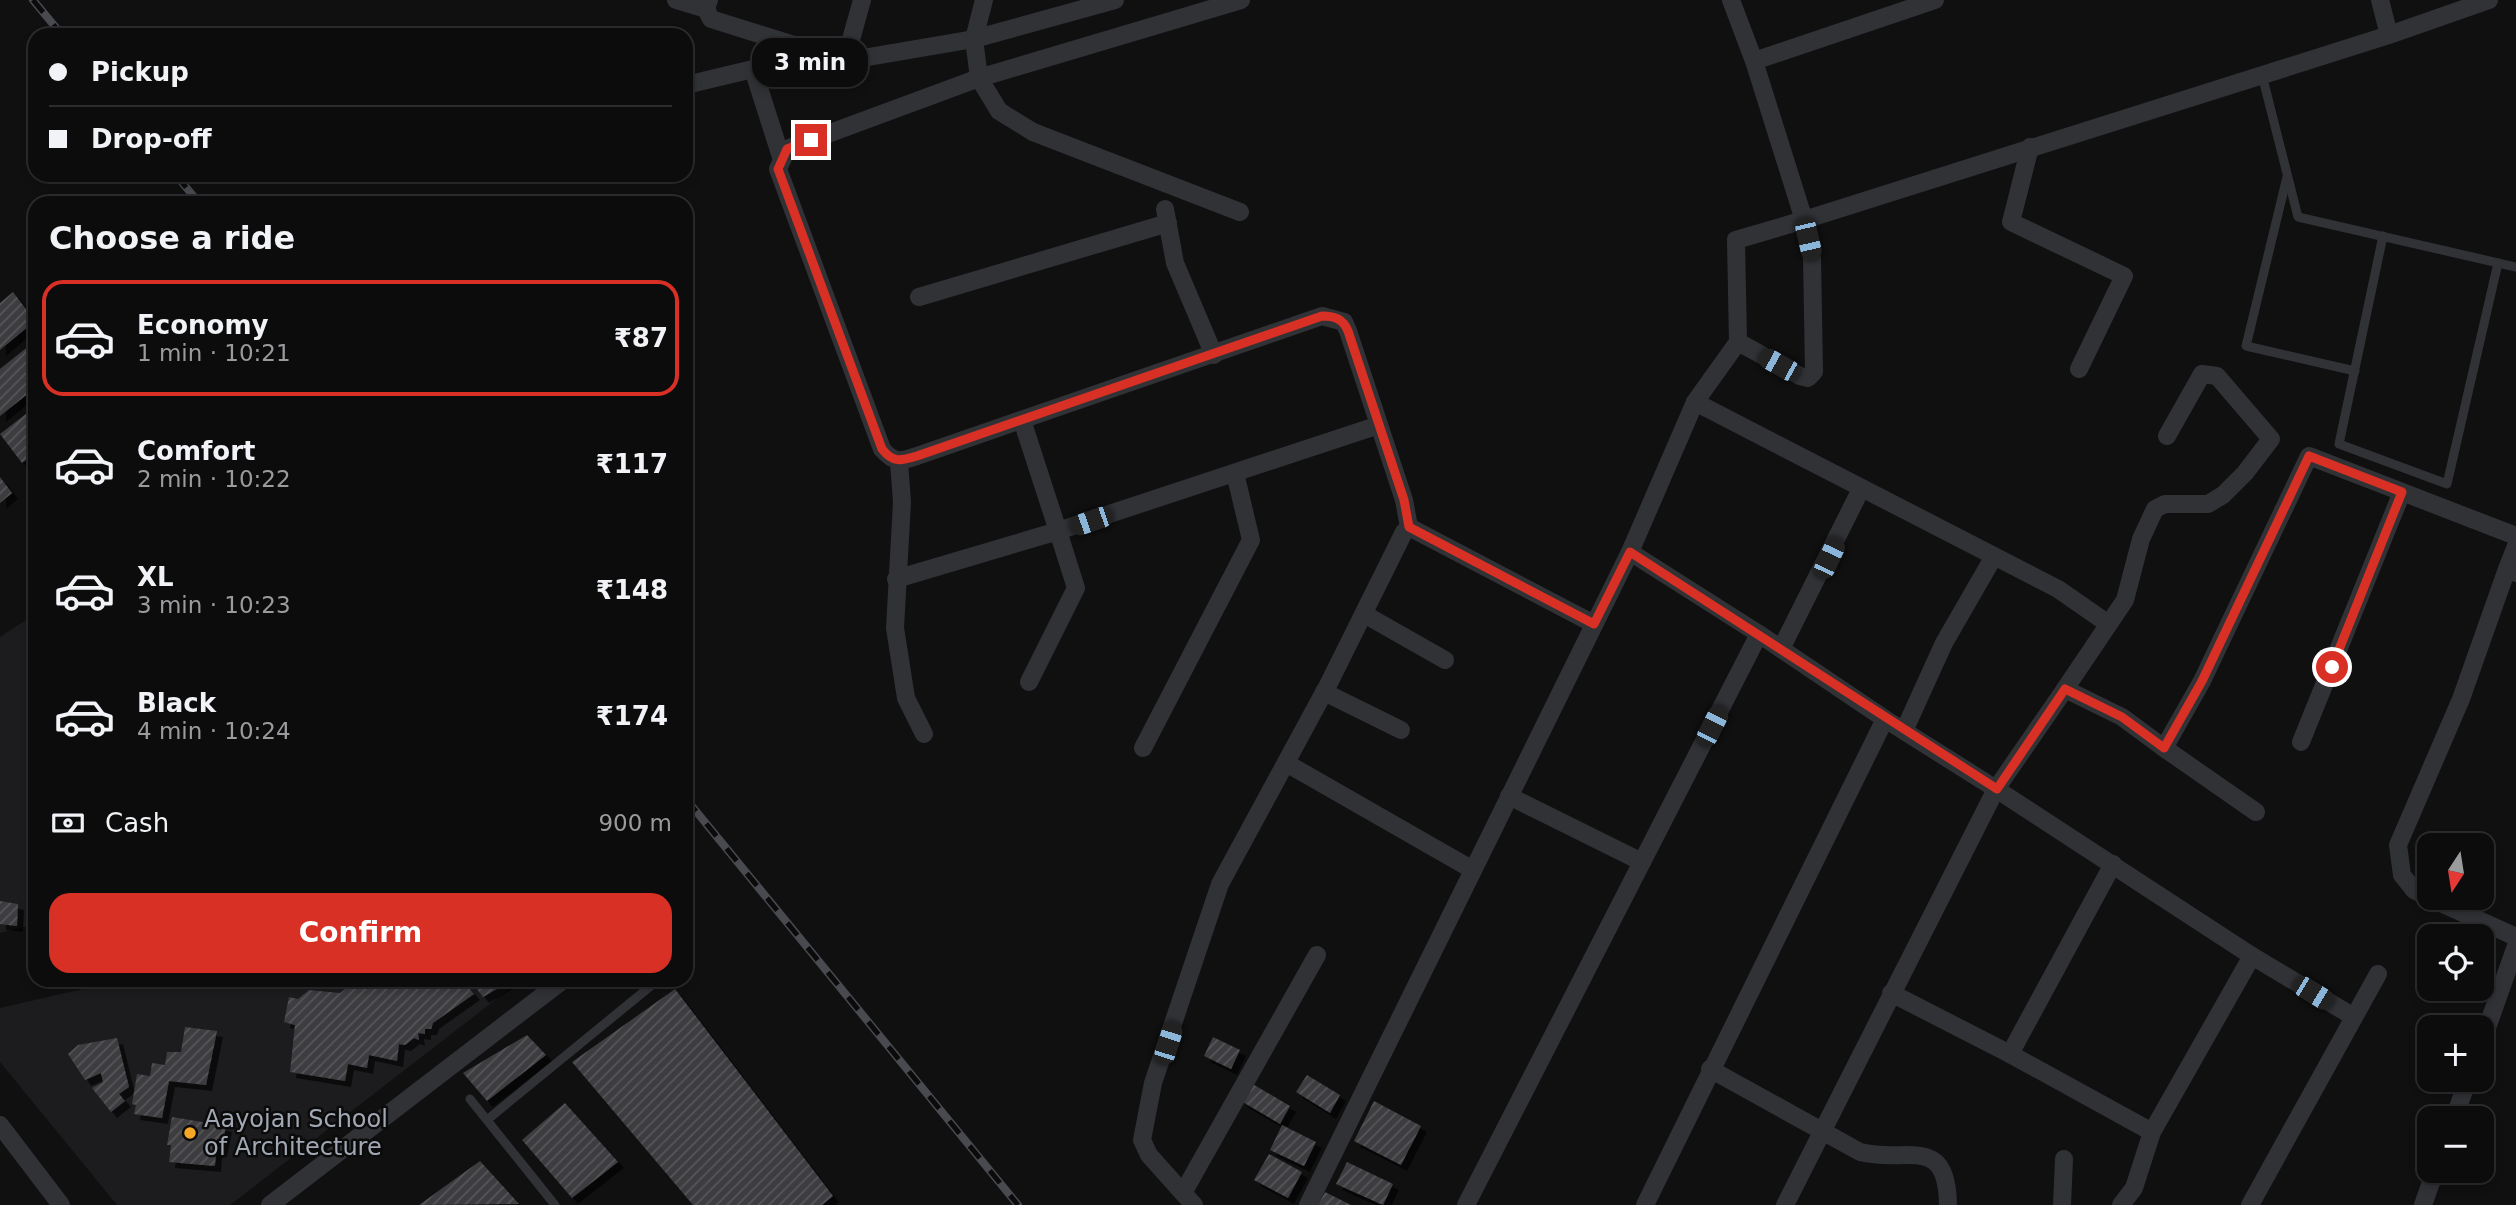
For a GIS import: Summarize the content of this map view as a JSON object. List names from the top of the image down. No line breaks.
{"places":["Aayojan School of Architecture"],"north":"bottom","page":{"banner":["Pickup","Drop-off"],"bubble":"3 min","heading":"Choose a ride","list":[{"name":"Economy","note":"1 min · 10:21","value":"₹87"},{"name":"Comfort","note":"2 min · 10:22","value":"₹117"},{"name":"XL","note":"3 min · 10:23","value":"₹148"},{"name":"Black","note":"4 min · 10:24","value":"₹174"}],"pay":["Cash","900 m"],"map_buttons":["+","−"],"buttons":"Confirm"}}
